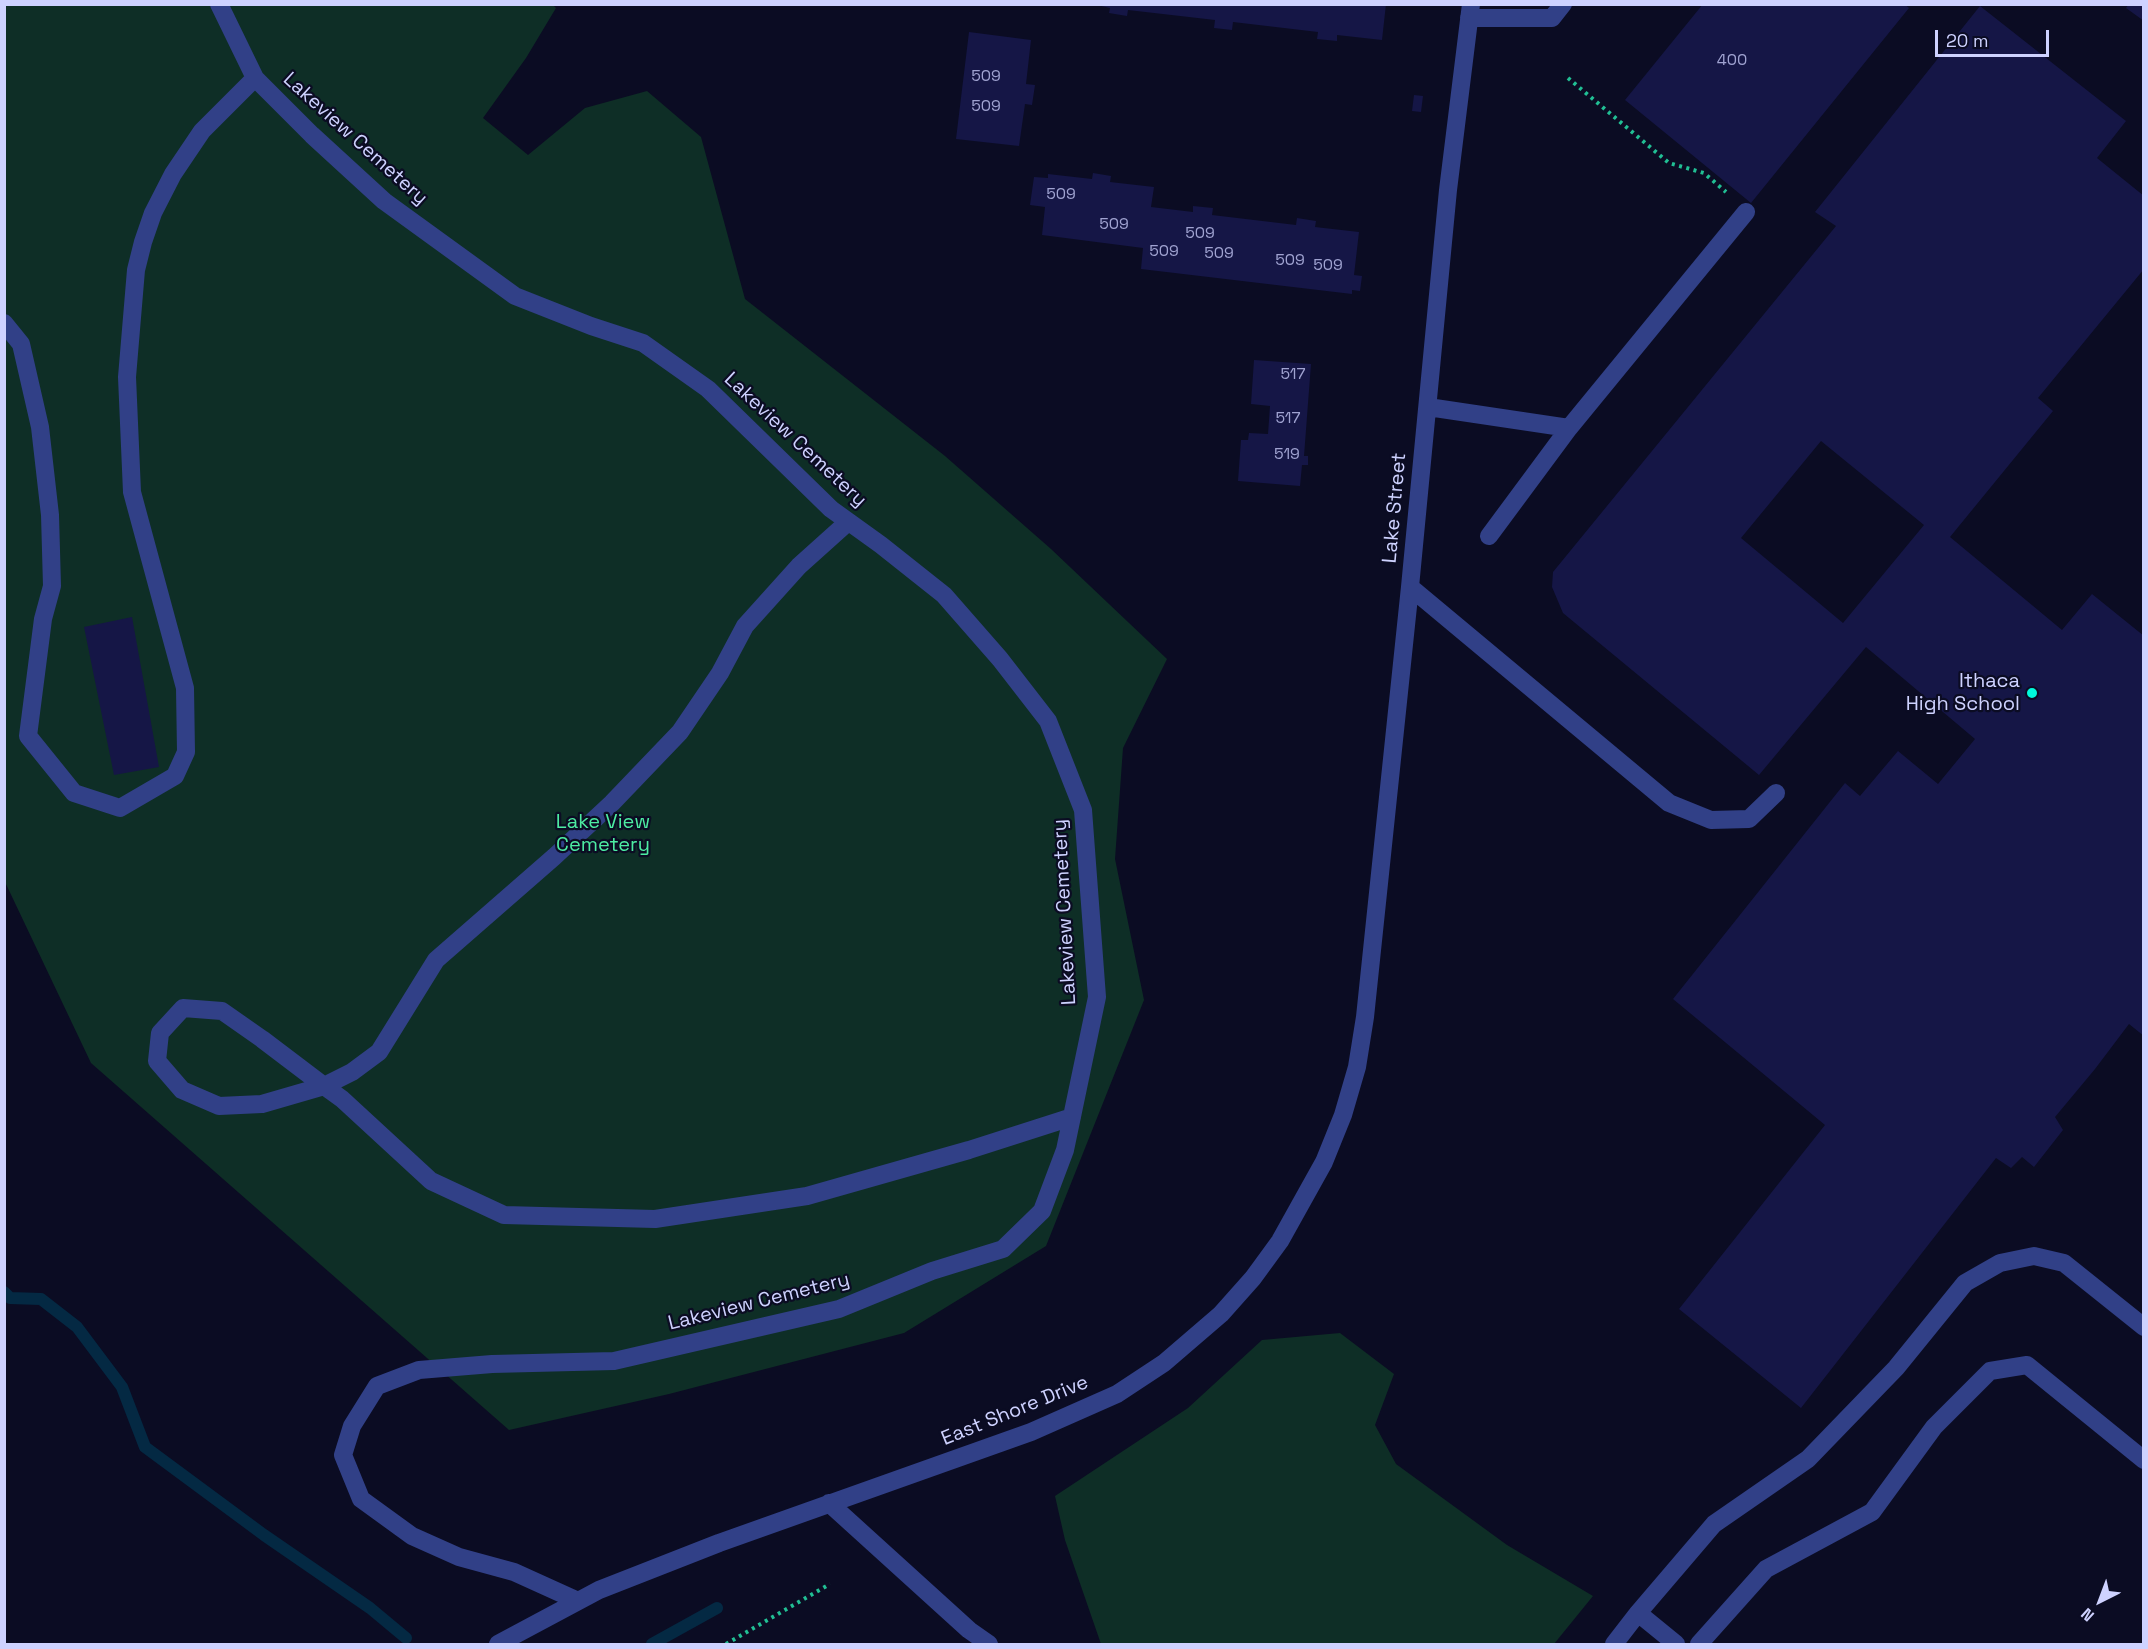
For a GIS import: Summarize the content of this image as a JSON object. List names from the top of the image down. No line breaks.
{"streets":{"street":["Lakeview Cemetery","Lake Street","East Shore Drive"]},"crossings":[["Lakeview Cemetery","East Shore Drive"],["Lake Street","East Shore Drive"]],"parks":["Lake View Cemetery"],"places":["Ithaca High School"],"house_numbers":["400","509","509","509","509","509","509","509","509","509","517","517","519"],"scale_bar":"20 m","north":"bottom left"}
